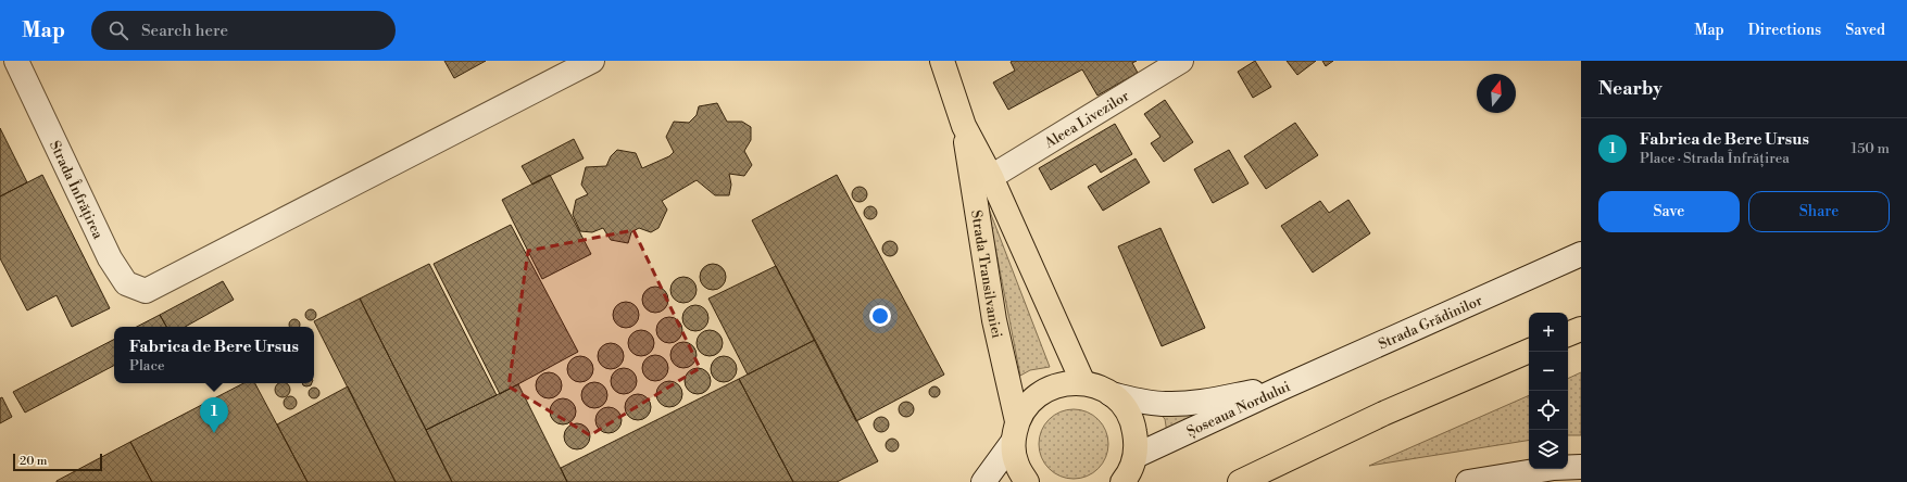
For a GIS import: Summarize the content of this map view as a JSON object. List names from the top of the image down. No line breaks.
{"streets":{"main road":["Strada Transilvaniei"],"street":["Aleea Livezilor","Strada Înfrățirea","Strada Grădinilor","Șoseaua Nordului"]},"crossings":[["Aleea Livezilor","Strada Transilvaniei"],["Strada Grădinilor","Șoseaua Nordului"]],"scale_bar":"20 m","north":"top","page":{"header":"Map","search":"Search here","nav":["Map","Directions","Saved"],"heading":"Nearby","list":[{"mark":"1","name":"Fabrica de Bere Ursus","note":"Place · Strada Înfrățirea","value":"150 m"}],"buttons":["Save","Share"],"map_buttons":["+","−"],"popup":["Fabrica de Bere Ursus","Place"],"pins":"1","scale":"20 m"}}
